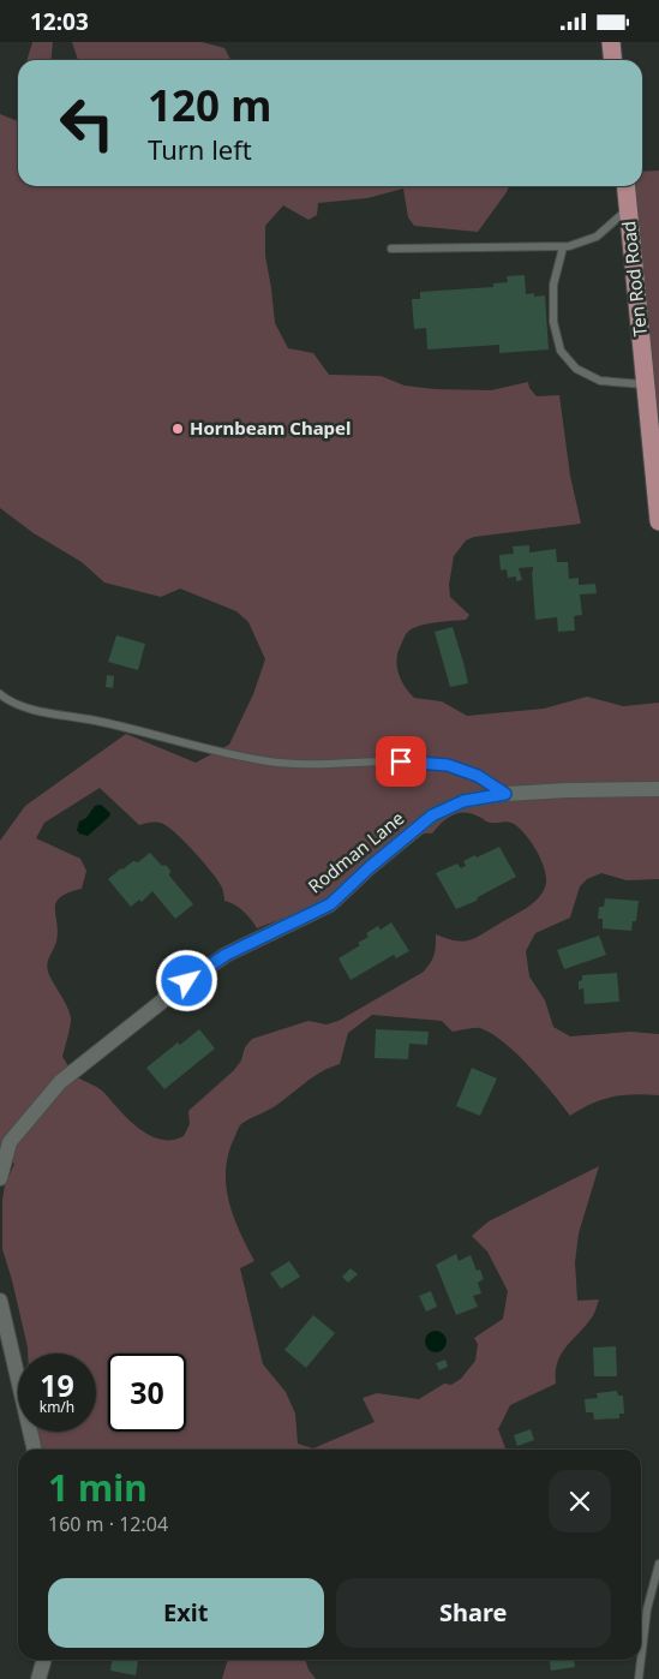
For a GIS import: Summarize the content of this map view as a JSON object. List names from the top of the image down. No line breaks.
{"streets":{"main road":["Ten Rod Road"],"street":["Rodman Lane"]},"places":["Hornbeam Chapel"],"page":{"status":"12:03","turn":["120 m","Turn left"],"speed":"19 km/h","limit":"30","heading":["1 min","160 m · 12:04"],"buttons":["Exit","Share"]}}
